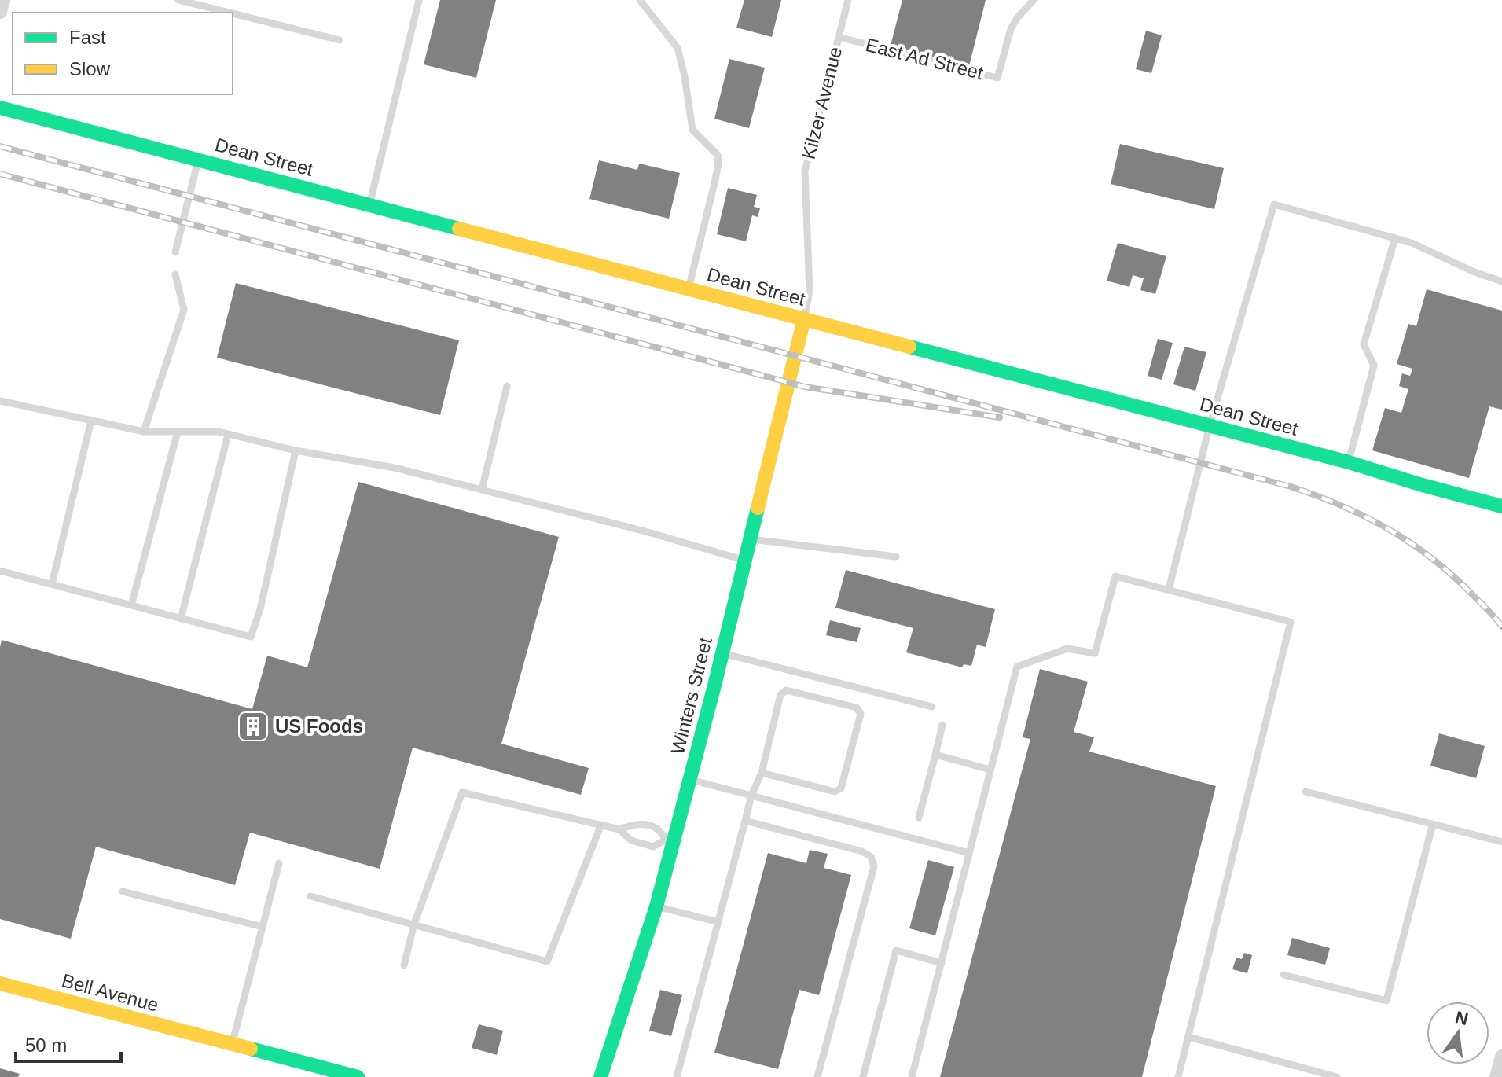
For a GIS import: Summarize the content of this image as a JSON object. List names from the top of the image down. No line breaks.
{"streets":{"street":["Dean Street","Winters Street","Bell Avenue"],"lane":["East Ad Street","Kilzer Avenue"]},"crossings":[["East Ad Street","Kilzer Avenue"],["Kilzer Avenue","Dean Street"],["Kilzer Avenue","Winters Street"],["Dean Street","Winters Street"]],"places":{"building":["US Foods"]},"legend":["Fast","Slow"],"scale_bar":"50 m","north":"top"}
